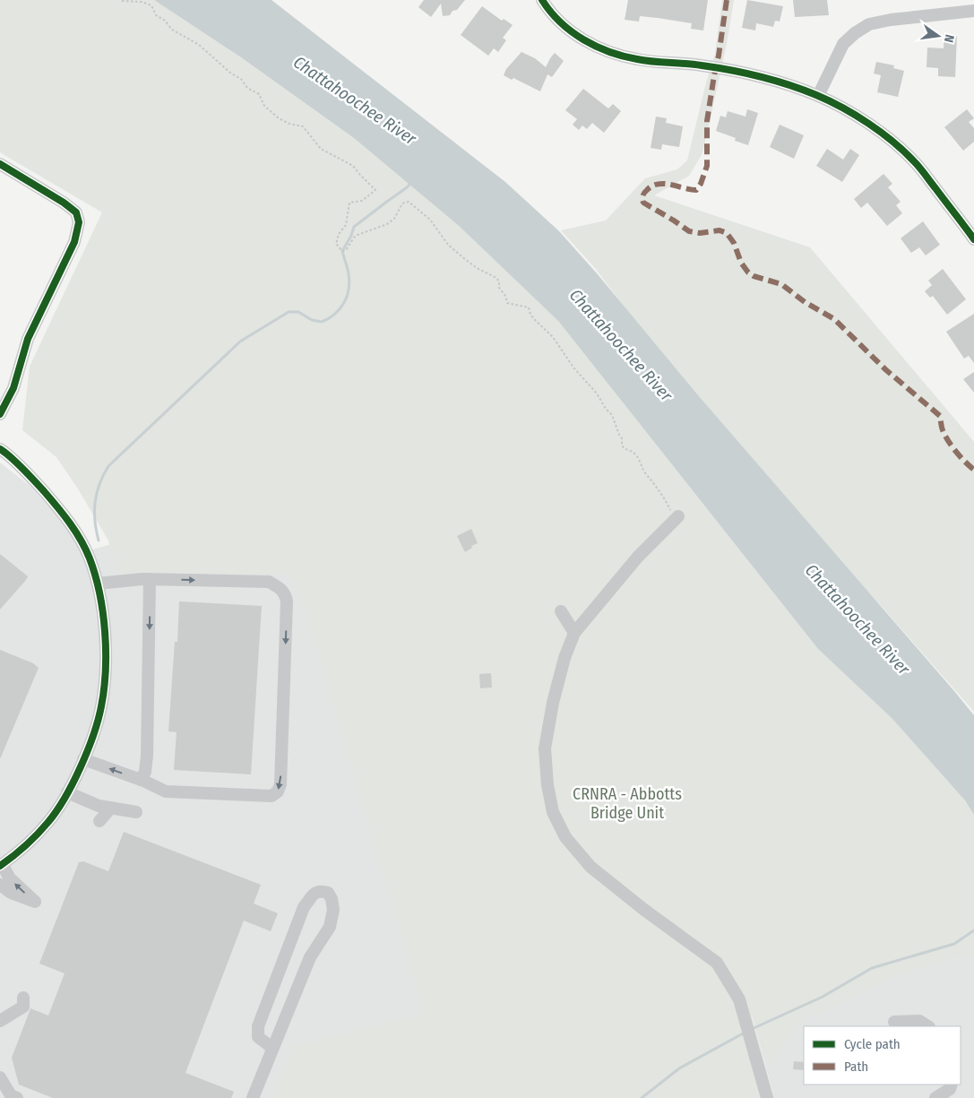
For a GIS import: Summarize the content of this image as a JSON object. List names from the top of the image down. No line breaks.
{"water":["Chattahoochee River"],"parks":["CRNRA - Abbotts Bridge Unit"],"legend":["Cycle path","Path"],"north":"right"}
